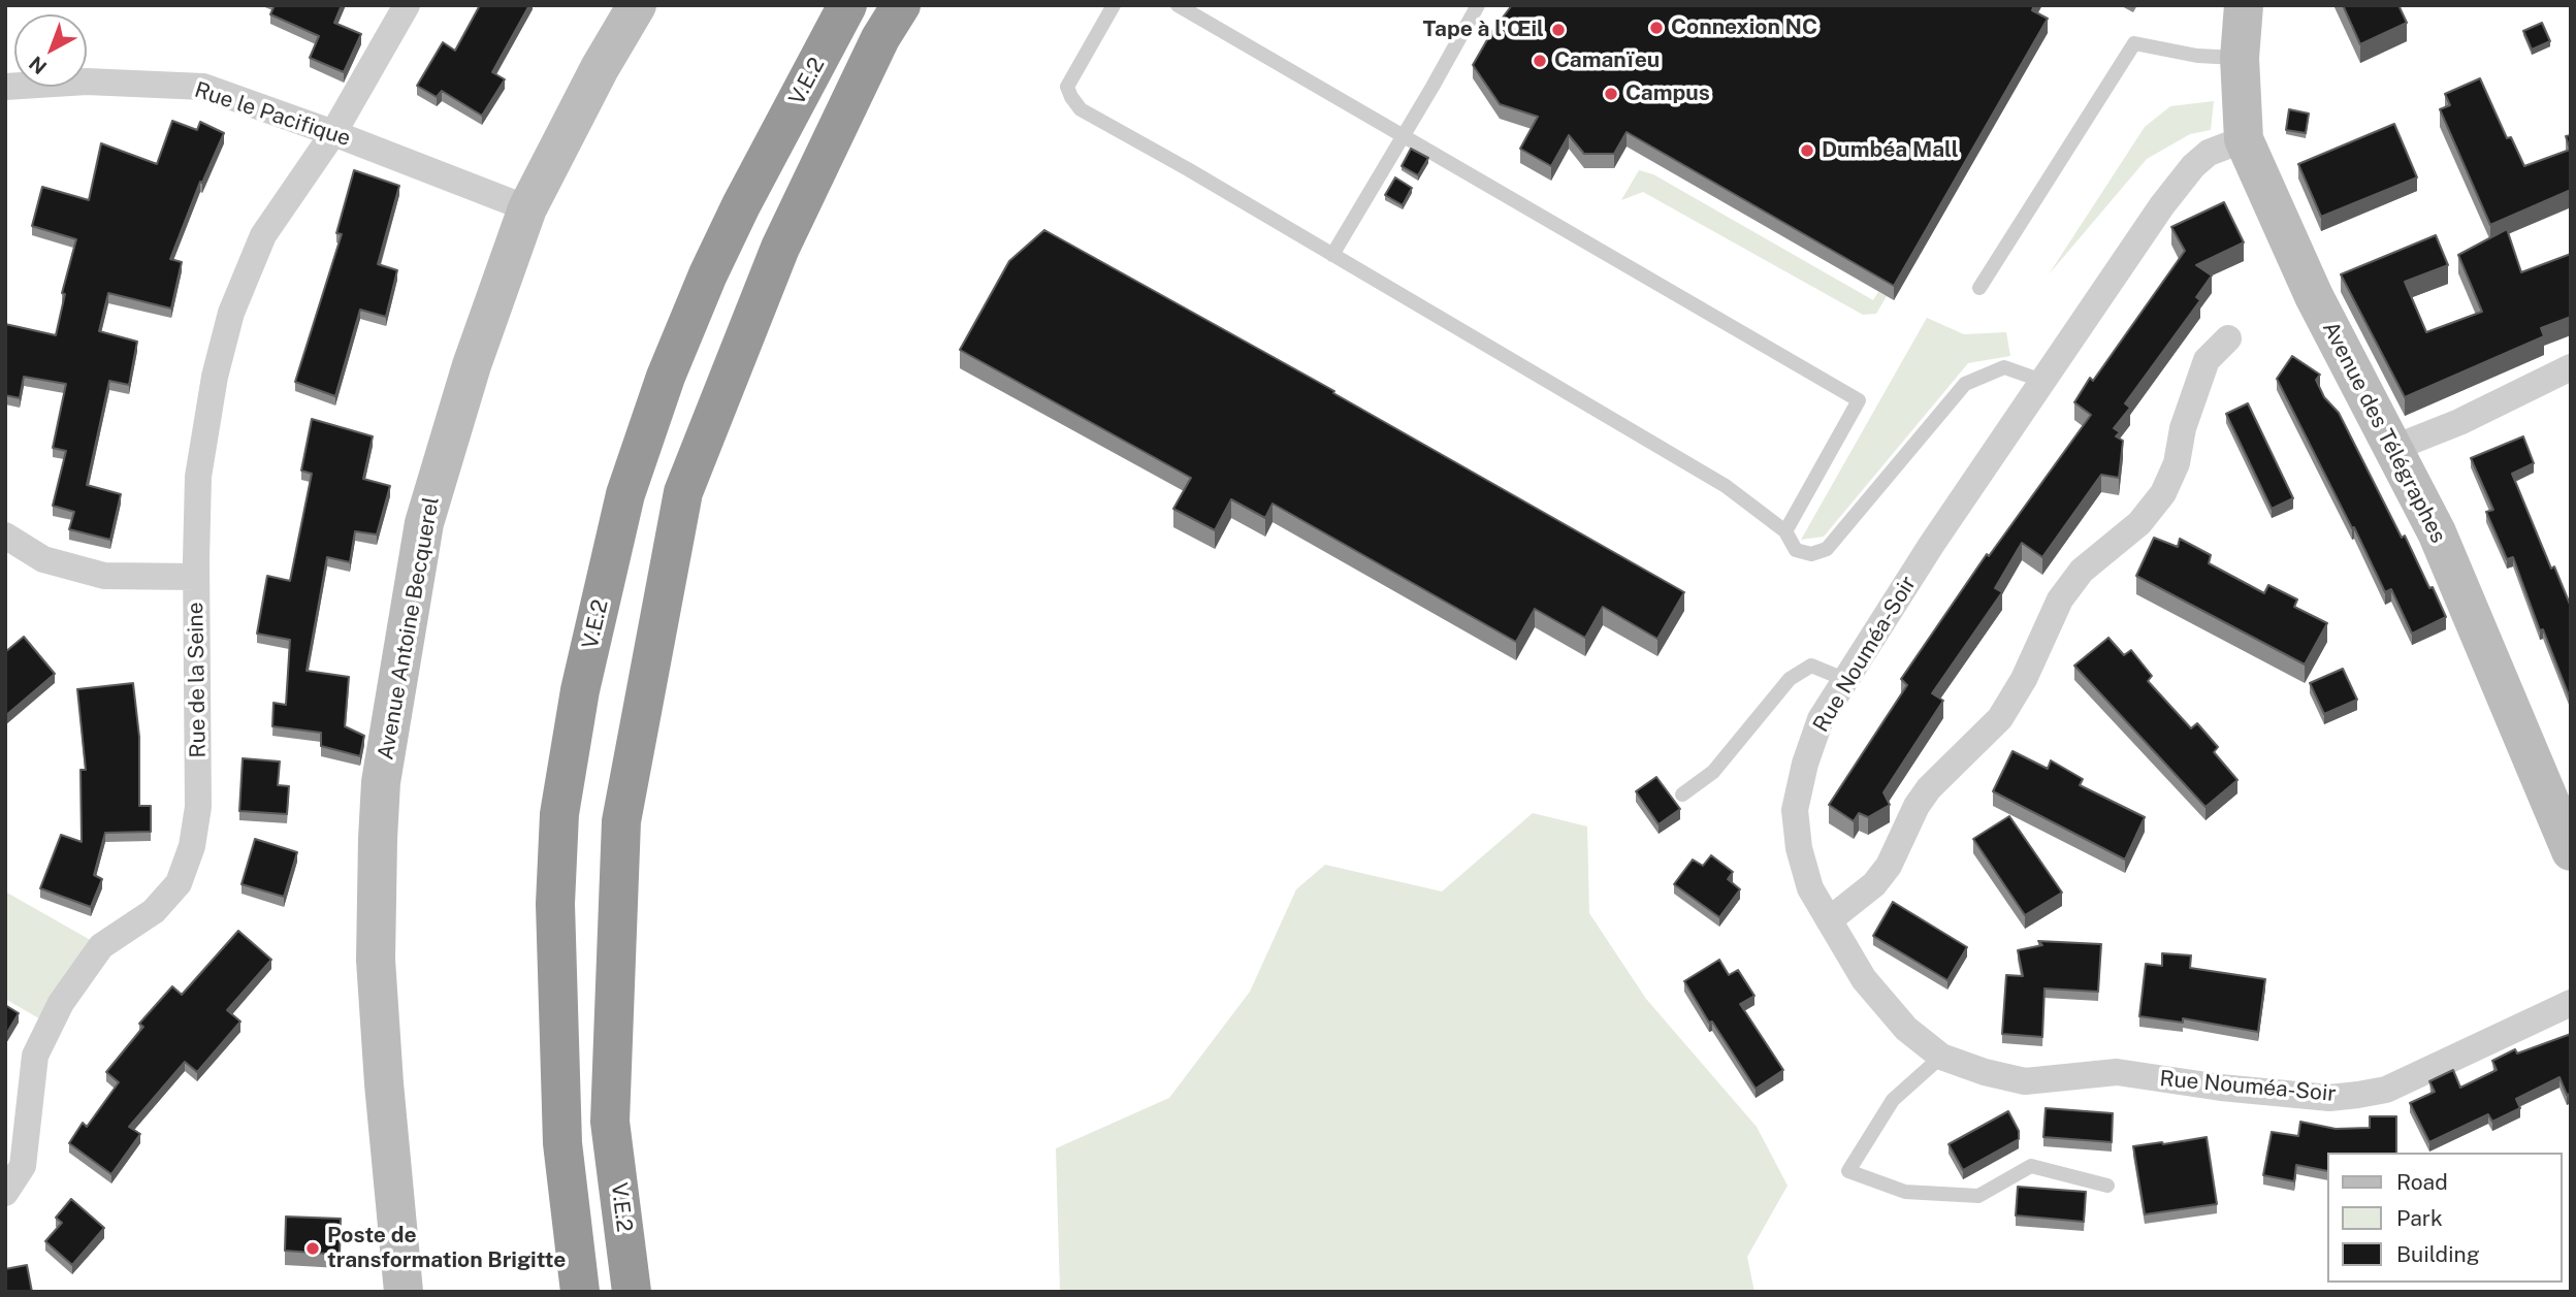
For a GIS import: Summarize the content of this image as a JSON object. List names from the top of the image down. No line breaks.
{"streets":{"highway":["V.E.2"],"street":["Rue le Pacifique","Avenue des Télégraphes","Avenue Antoine Becquerel","Rue Nouméa-Soir","Rue de la Seine"]},"crossings":[["Rue le Pacifique","Avenue Antoine Becquerel"],["Rue le Pacifique","Rue de la Seine"],["Avenue des Télégraphes","Rue Nouméa-Soir"]],"places":["Connexion NC","Tape à l'Œil","Camanïeu","Campus","Dumbéa Mall","Poste de transformation Brigitte"],"legend":["Road","Park","Building"],"north":"bottom left"}
